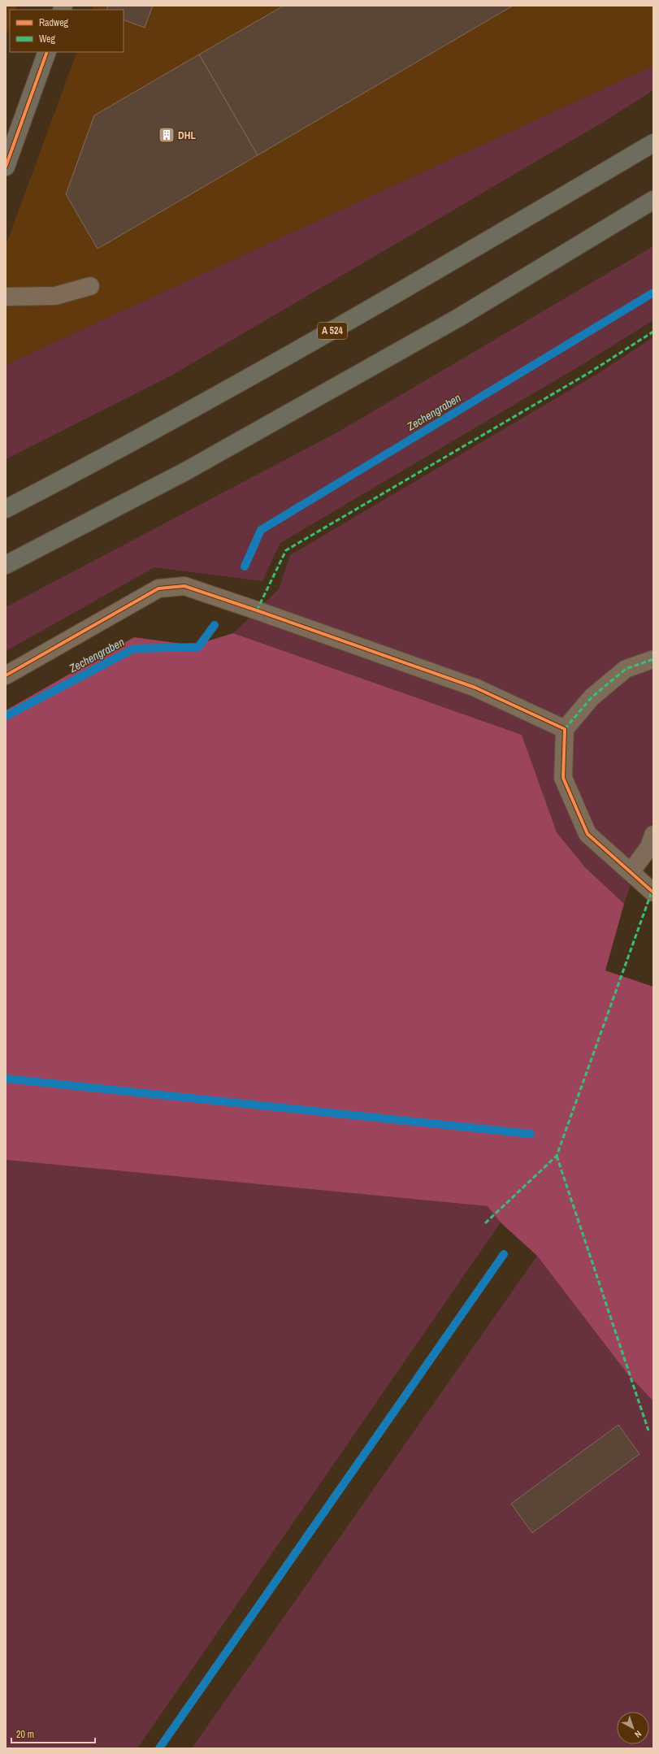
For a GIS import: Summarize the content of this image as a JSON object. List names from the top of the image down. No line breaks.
{"streets":{"highway":["A 524"]},"water":["Zechengraben"],"places":{"building":["DHL"]},"legend":["Radweg","Weg"],"scale_bar":"20 m","north":"bottom right"}
